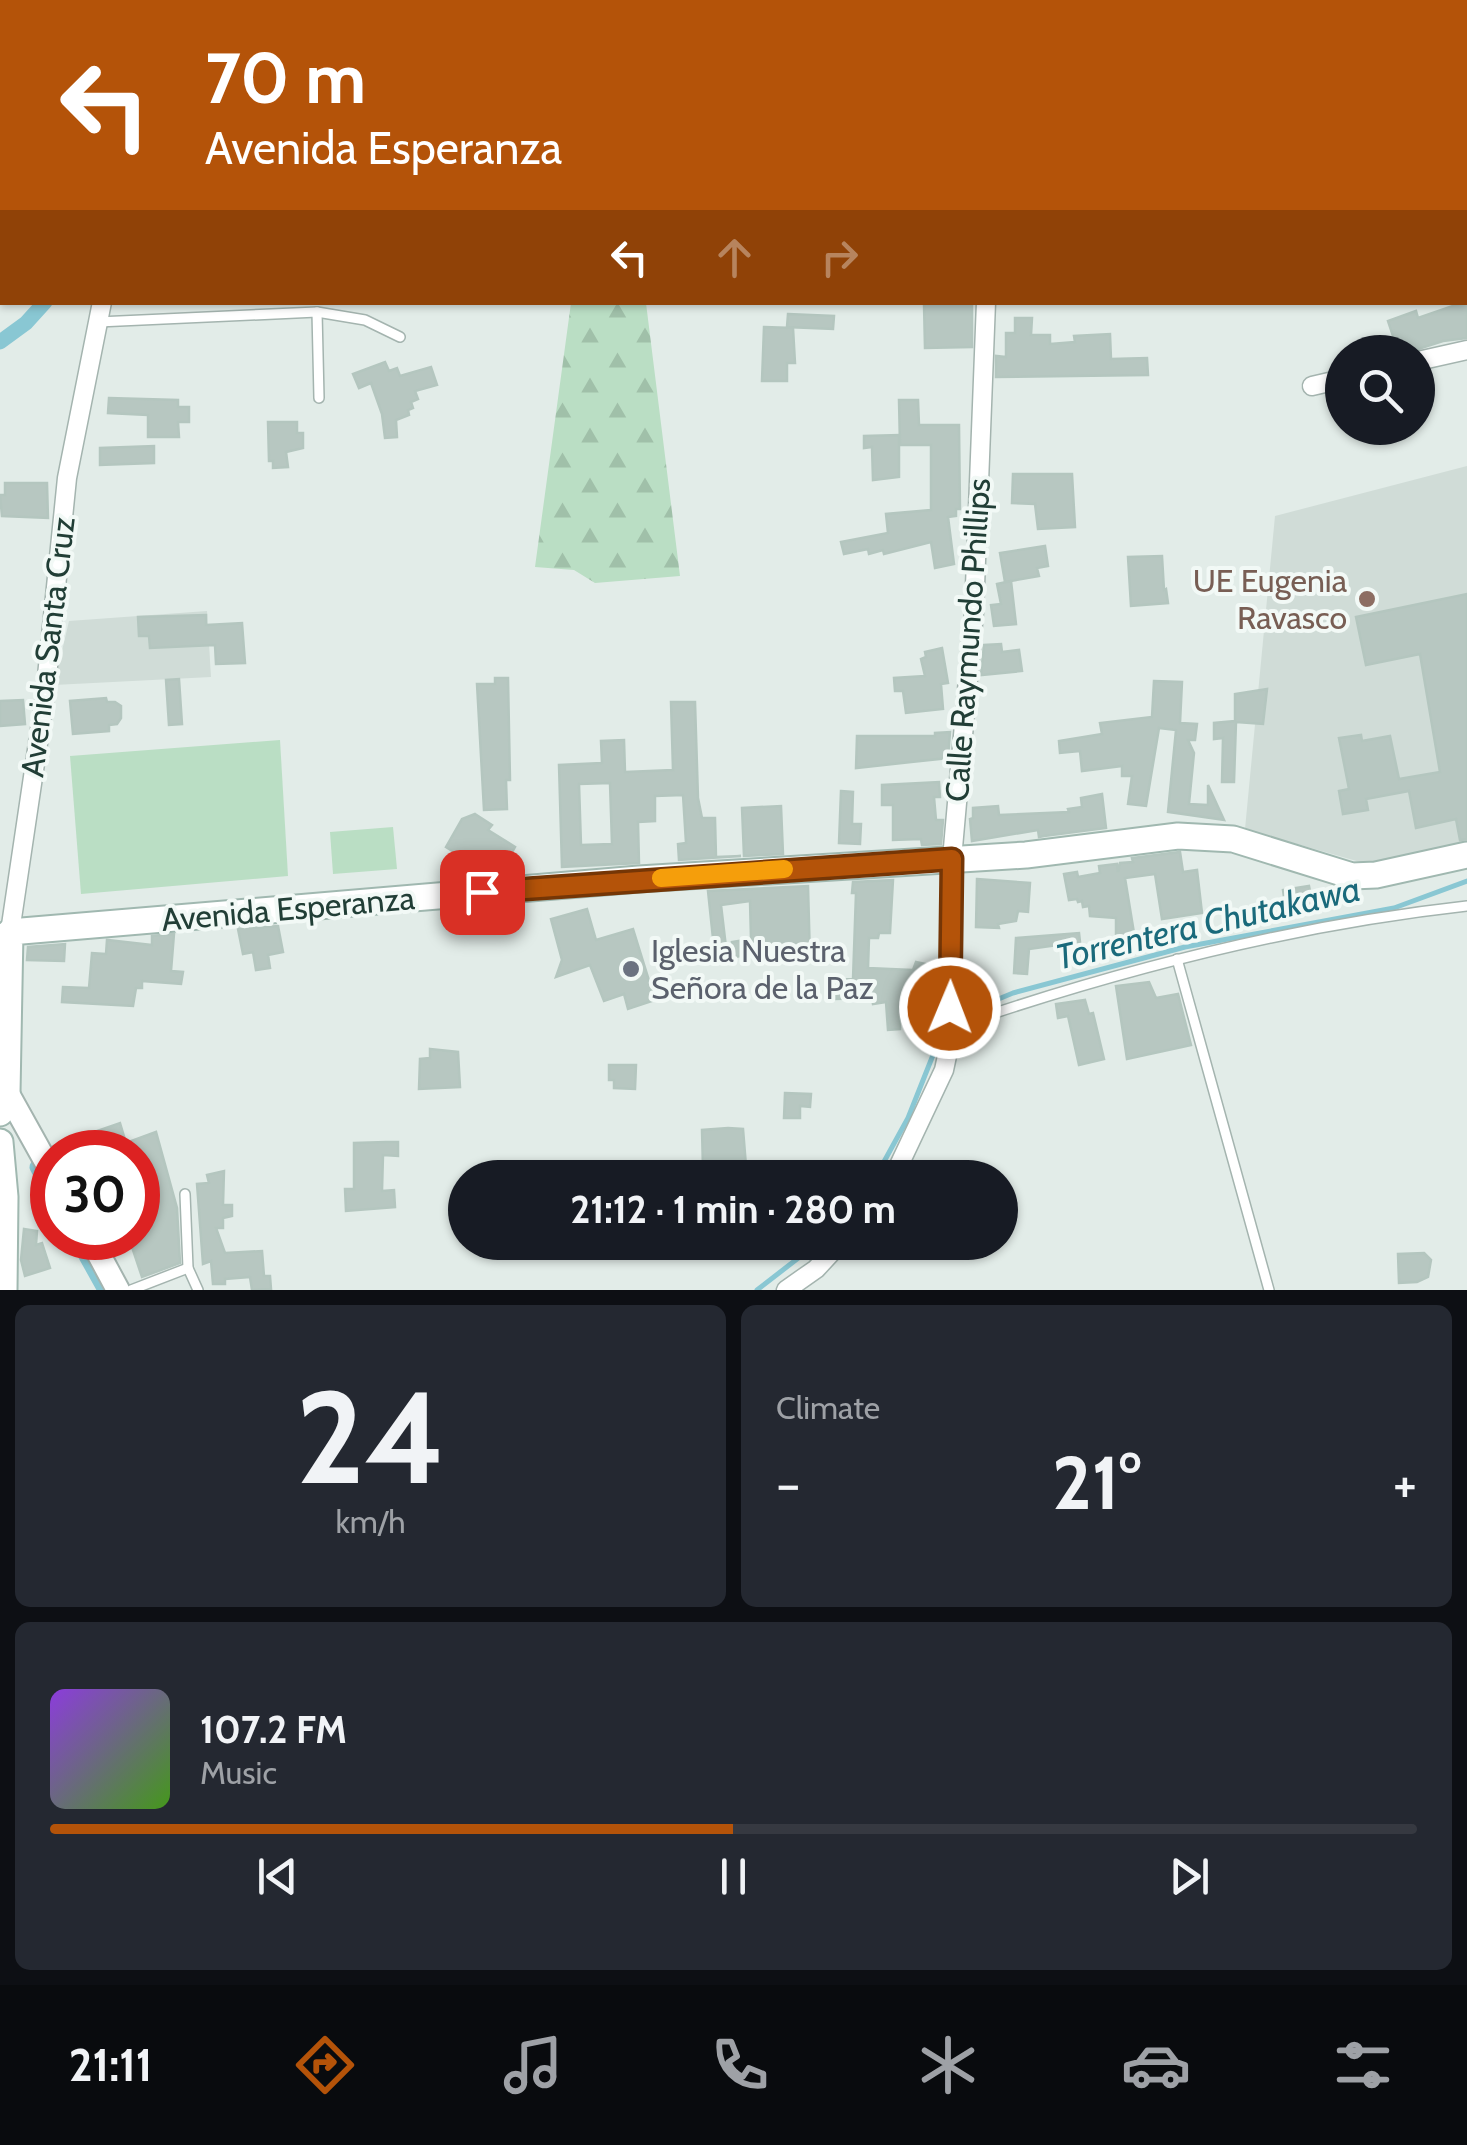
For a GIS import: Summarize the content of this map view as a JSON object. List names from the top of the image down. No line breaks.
{"streets":{"main road":["Avenida Santa Cruz","Avenida Esperanza"],"street":["Calle Raymundo Phillips"]},"crossings":[["Calle Raymundo Phillips","Avenida Esperanza"],["Avenida Santa Cruz","Avenida Esperanza"]],"water":["Torrentera Chutakawa"],"places":["UE Eugenia Ravasco","Iglesia Nuestra Señora de la Paz"],"page":{"turn":["70 m","Avenida Esperanza"],"limit":"30","trip":"21:12 · 1 min · 280 m","tile":[["24","km/h"],"Climate"],"heat":["−","21°","+"],"song":["107.2 FM","Music"],"tabs":"21:11"}}
